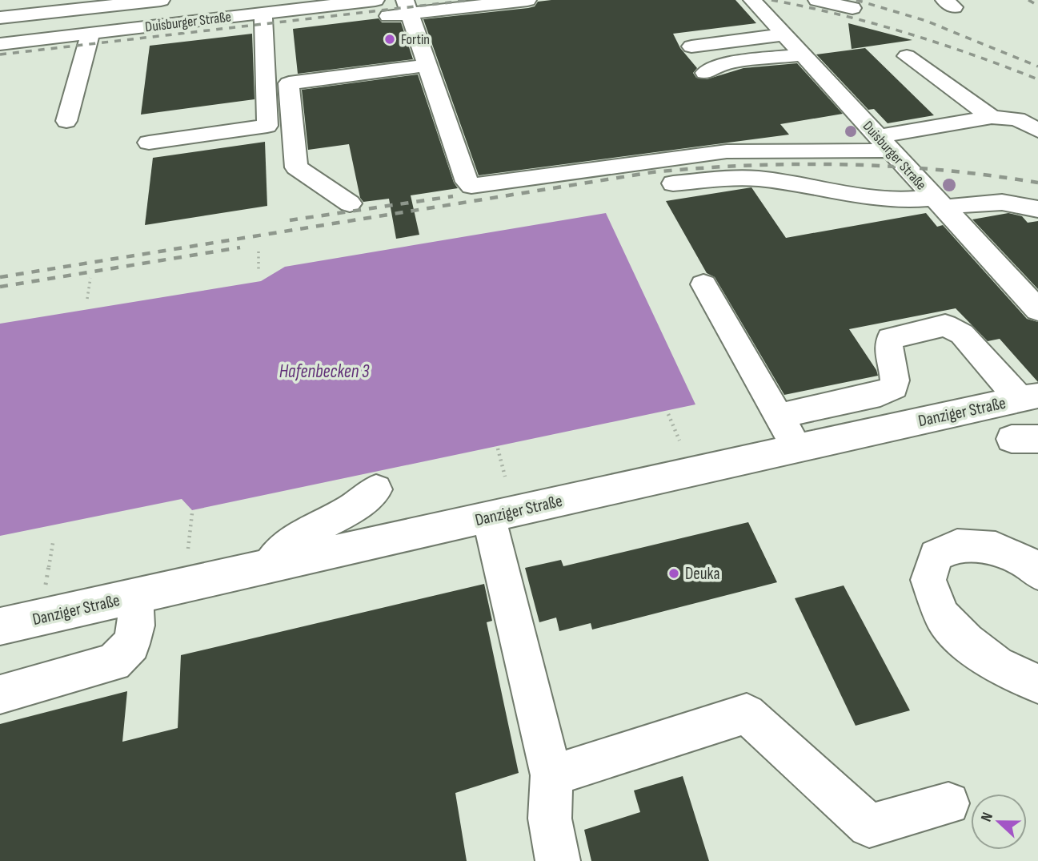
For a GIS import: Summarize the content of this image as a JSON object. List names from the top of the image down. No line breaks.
{"streets":{"street":["Duisburger Straße","Danziger Straße"]},"water":["Hafenbecken 3"],"places":["Fortin","Deuka"],"north":"left"}
